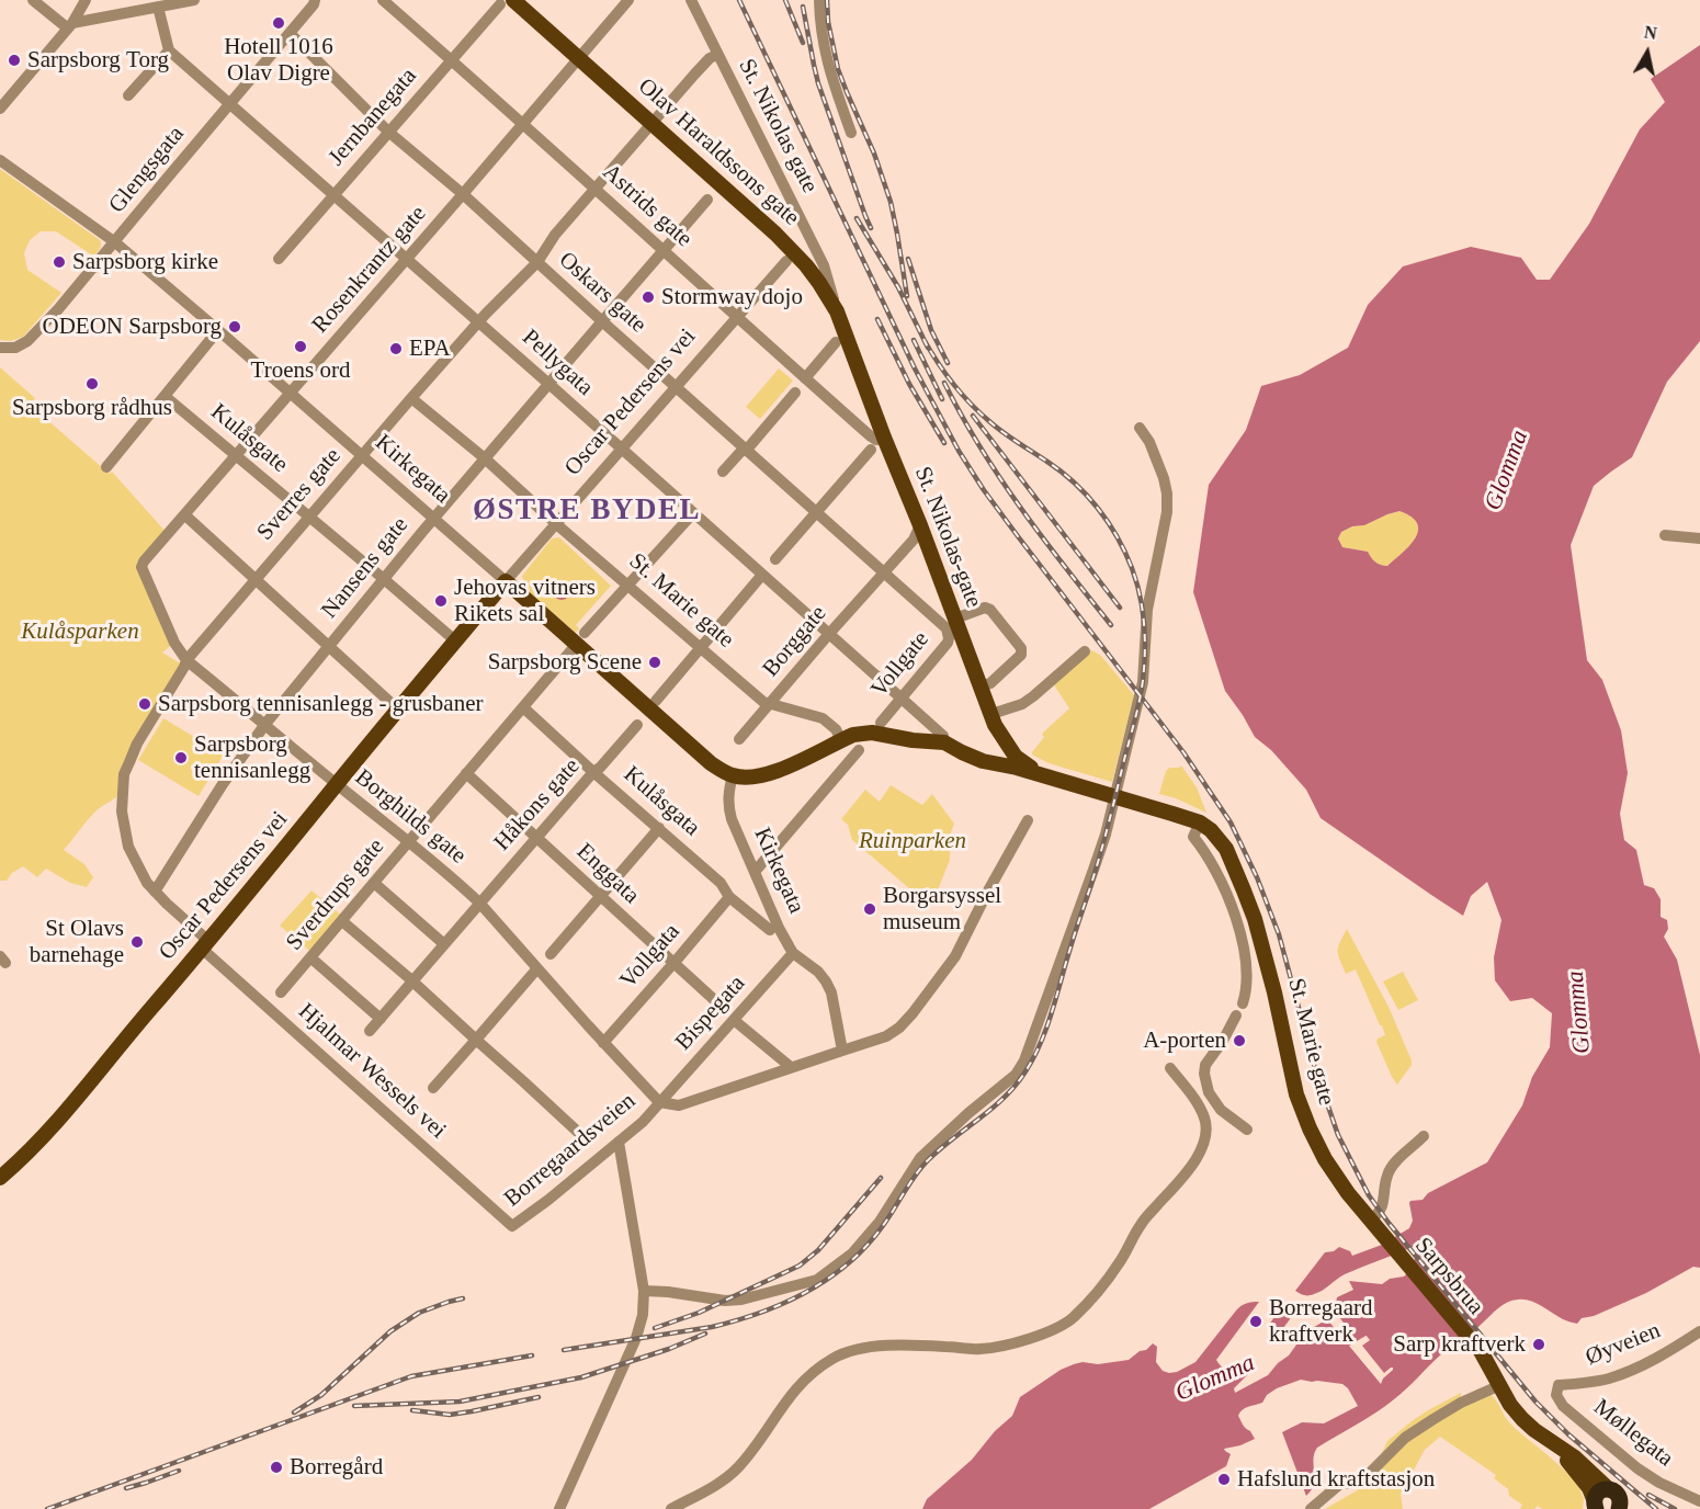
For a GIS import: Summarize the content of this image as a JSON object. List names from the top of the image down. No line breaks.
{"streets":{"main road":["Olav Haraldssons gate","Oscar Pedersens vei","Kirkegata","St. Nikolas-gate","St. Marie gate","Sarpsbrua"],"street":["Jernbanegata","St. Nikolas gate","Glengsgata","Astrids gate","Rosenkrantz gate","Oskars gate","Pellygata","Kulåsgate","Sverres gate","Nansens gate","Borggate","Vollgate","Kulåsgata","Håkons gate","Borghilds gate","Enggata","Sverdrups gate","Vollgata","Bispegata","Hjalmar Wessels vei","Borregaardsveien","Øyveien","Møllegata"]},"crossings":[["Jernbanegata","Olav Haraldssons gate"],["Jernbanegata","Astrids gate"],["Jernbanegata","Oskars gate"],["Jernbanegata","Pellygata"],["St. Nikolas gate","Olav Haraldssons gate"],["St. Nikolas gate","Sverres gate"],["Olav Haraldssons gate","Rosenkrantz gate"],["Olav Haraldssons gate","Sverres gate"],["Olav Haraldssons gate","St. Nikolas-gate"],["Glengsgata","Oskars gate"],["Glengsgata","Pellygata"],["Glengsgata","Kirkegata"],["Astrids gate","Rosenkrantz gate"],["Astrids gate","Oscar Pedersens vei"],["Astrids gate","Sverres gate"],["Astrids gate","St. Nikolas-gate"],["Astrids gate","Nansens gate"],["Rosenkrantz gate","Oskars gate"],["Rosenkrantz gate","Pellygata"],["Rosenkrantz gate","Kulåsgate"],["Rosenkrantz gate","Kirkegata"],["Rosenkrantz gate","Borghilds gate"],["Oskars gate","Oscar Pedersens vei"],["Oskars gate","Sverres gate"],["Oskars gate","St. Nikolas-gate"],["Oskars gate","Nansens gate"],["Oskars gate","Borggate"],["Oskars gate","Vollgate"],["Pellygata","Oscar Pedersens vei"],["Pellygata","Sverres gate"],["Pellygata","Nansens gate"],["Pellygata","St. Marie gate"],["Pellygata","Borggate"],["Pellygata","Vollgate"],["Pellygata","Sverdrups gate"],["Oscar Pedersens vei","Kulåsgate"],["Oscar Pedersens vei","Kirkegata"],["Oscar Pedersens vei","Sverres gate"],["Oscar Pedersens vei","St. Marie gate"],["Oscar Pedersens vei","Borghilds gate"],["Oscar Pedersens vei","Hjalmar Wessels vei"],["Kulåsgate","Sverres gate"],["Kulåsgate","Nansens gate"],["Kirkegata","Sverres gate"],["Kirkegata","Nansens gate"],["Kirkegata","St. Marie gate"],["Kirkegata","Sverdrups gate"],["Kirkegata","Bispegata"],["Sverres gate","Nansens gate"],["Sverres gate","St. Marie gate"],["Sverres gate","Borghilds gate"],["Sverres gate","Hjalmar Wessels vei"],["St. Nikolas-gate","St. Marie gate"],["St. Nikolas-gate","Borggate"],["St. Nikolas-gate","Vollgate"],["Nansens gate","St. Marie gate"],["Nansens gate","Borghilds gate"],["St. Marie gate","Borggate"],["St. Marie gate","Sverdrups gate"],["St. Marie gate","Sarpsbrua"],["Kulåsgata","Håkons gate"],["Kulåsgata","Sverdrups gate"],["Kulåsgata","Vollgata"],["Håkons gate","Borghilds gate"],["Håkons gate","Enggata"],["Borghilds gate","Sverdrups gate"],["Borghilds gate","Vollgata"],["Borghilds gate","Bispegata"],["Borghilds gate","Borregaardsveien"],["Enggata","Sverdrups gate"],["Enggata","Vollgata"],["Bispegata","Borregaardsveien"],["Hjalmar Wessels vei","Borregaardsveien"],["Øyveien","Møllegata"]],"districts":["ØSTRE BYDEL"],"water":["Glomma"],"parks":["Kulåsparken","Ruinparken"],"places":["Hotell 1016 Olav Digre","Sarpsborg Torg","Sarpsborg kirke","Stormway dojo","ODEON Sarpsborg","Troens ord","EPA","Sarpsborg rådhus","Jehovas vitners Rikets sal","Sarpsborg Scene","Sarpsborg tennisanlegg - grusbaner","Sarpsborg tennisanlegg","Borgarsyssel museum","St Olavs barnehage","A-porten","Borregaard kraftverk","Sarp kraftverk","Borregård","Hafslund kraftstasjon"],"north":"top"}
